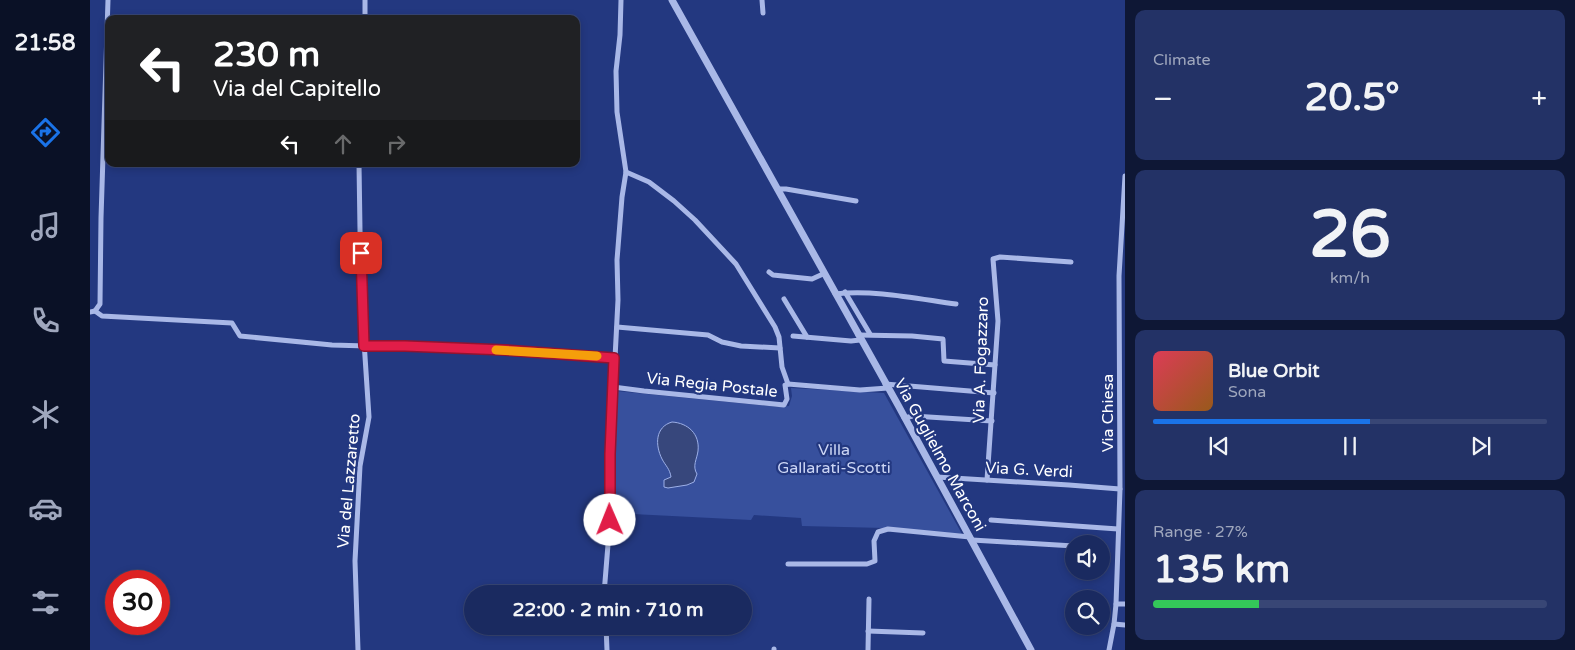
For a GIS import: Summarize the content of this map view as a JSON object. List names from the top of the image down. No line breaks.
{"streets":{"street":["Via A. Fogazzaro","Via Regia Postale","Via Chiesa","Via Guglielmo Marconi","Via G. Verdi","Via del Lazzaretto"]},"crossings":[["Via A. Fogazzaro","Via Regia Postale"],["Via A. Fogazzaro","Via G. Verdi"],["Via Regia Postale","Via Guglielmo Marconi"],["Via Chiesa","Via G. Verdi"],["Via Guglielmo Marconi","Via G. Verdi"]],"parks":["Villa Gallarati-Scotti"],"page":{"tabs":"21:58","tile":["Climate",["26","km/h"],["Range · 27%","135 km"]],"turn":["230 m","Via del Capitello"],"heat":["−","20.5°","+"],"song":["Blue Orbit","Sona"],"limit":"30","trip":"22:00 · 2 min · 710 m"}}
